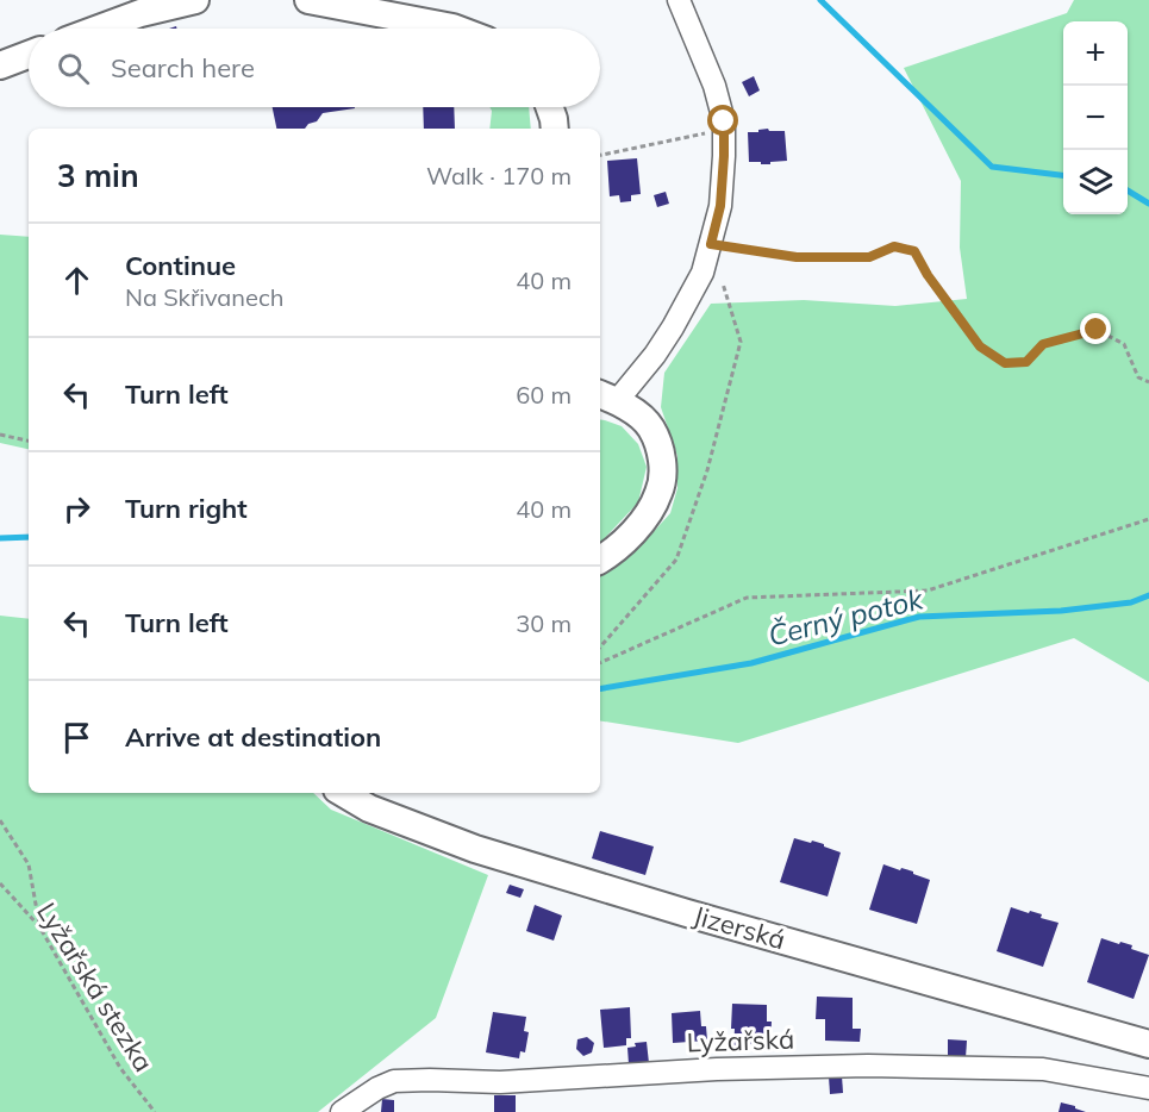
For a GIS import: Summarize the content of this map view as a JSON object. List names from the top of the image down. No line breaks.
{"streets":{"street":["Jizerská","Lyžařská"],"path":["Lyžařská stezka"]},"water":["Černý potok"],"page":{"map_buttons":["+","−"],"search":"Search here","heading":["3 min","Walk · 170 m"],"list":[["Continue","Na Skřivanech","40 m"],["Turn left","60 m"],["Turn right","40 m"],["Turn left","30 m"],"Arrive at destination"]}}
